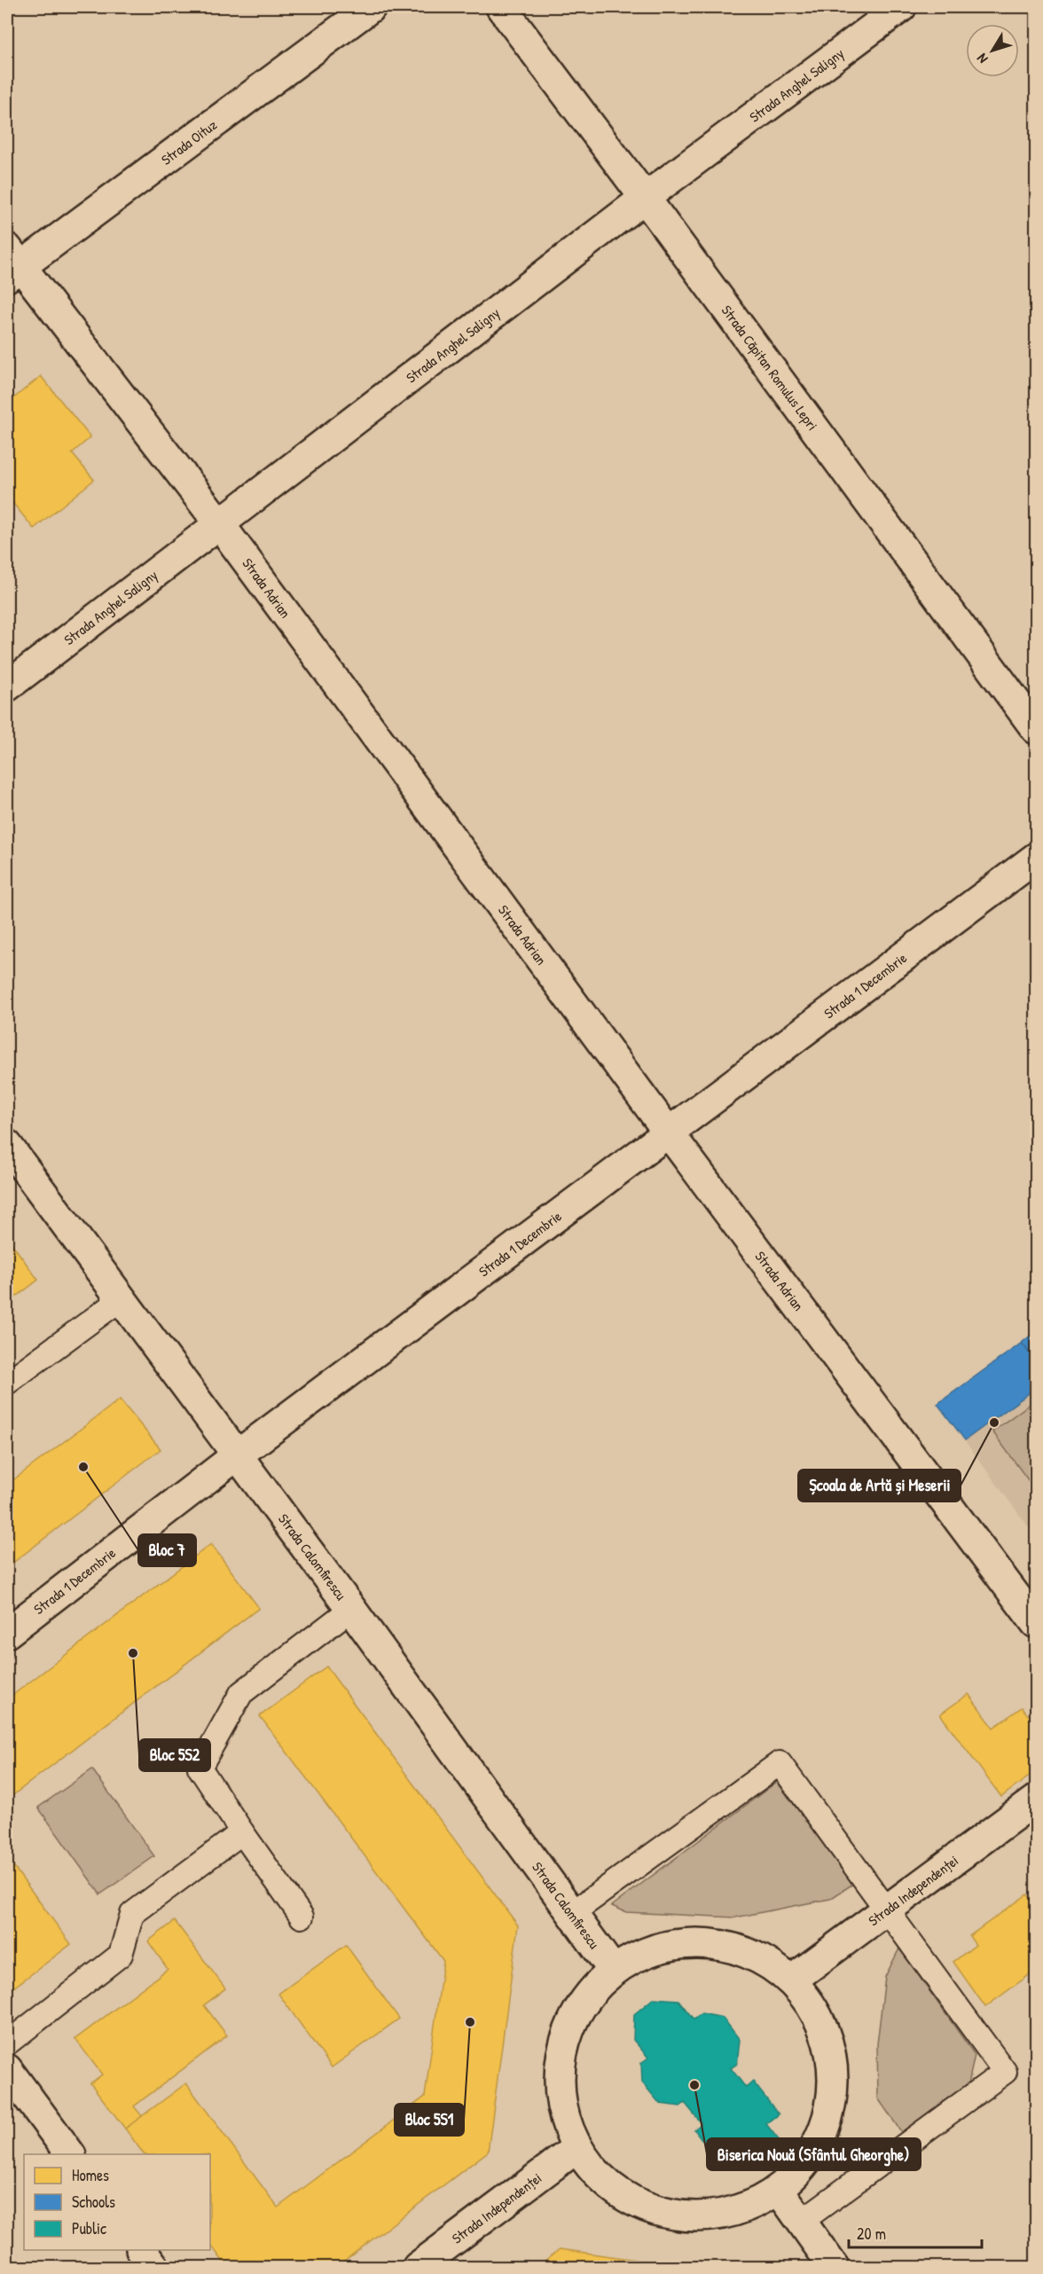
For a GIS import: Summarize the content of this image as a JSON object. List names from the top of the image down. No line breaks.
{"streets":{"street":["Strada Anghel Saligny","Strada Oituz","Strada Căpitan Romulus Lepri","Strada Adrian","Strada 1 Decembrie","Strada Calomfirescu","Strada Independenței"]},"crossings":[["Strada Anghel Saligny","Strada Căpitan Romulus Lepri"],["Strada Anghel Saligny","Strada Adrian"],["Strada Oituz","Strada Adrian"],["Strada Adrian","Strada 1 Decembrie"],["Strada 1 Decembrie","Strada Calomfirescu"]],"places":["Școala de Artă și Meserii","Bloc 7","Bloc 5S2","Bloc 5S1","Biserica Nouă (Sfântul Gheorghe)"],"legend":["Homes","Schools","Public"],"scale_bar":"20 m","north":"bottom left"}
